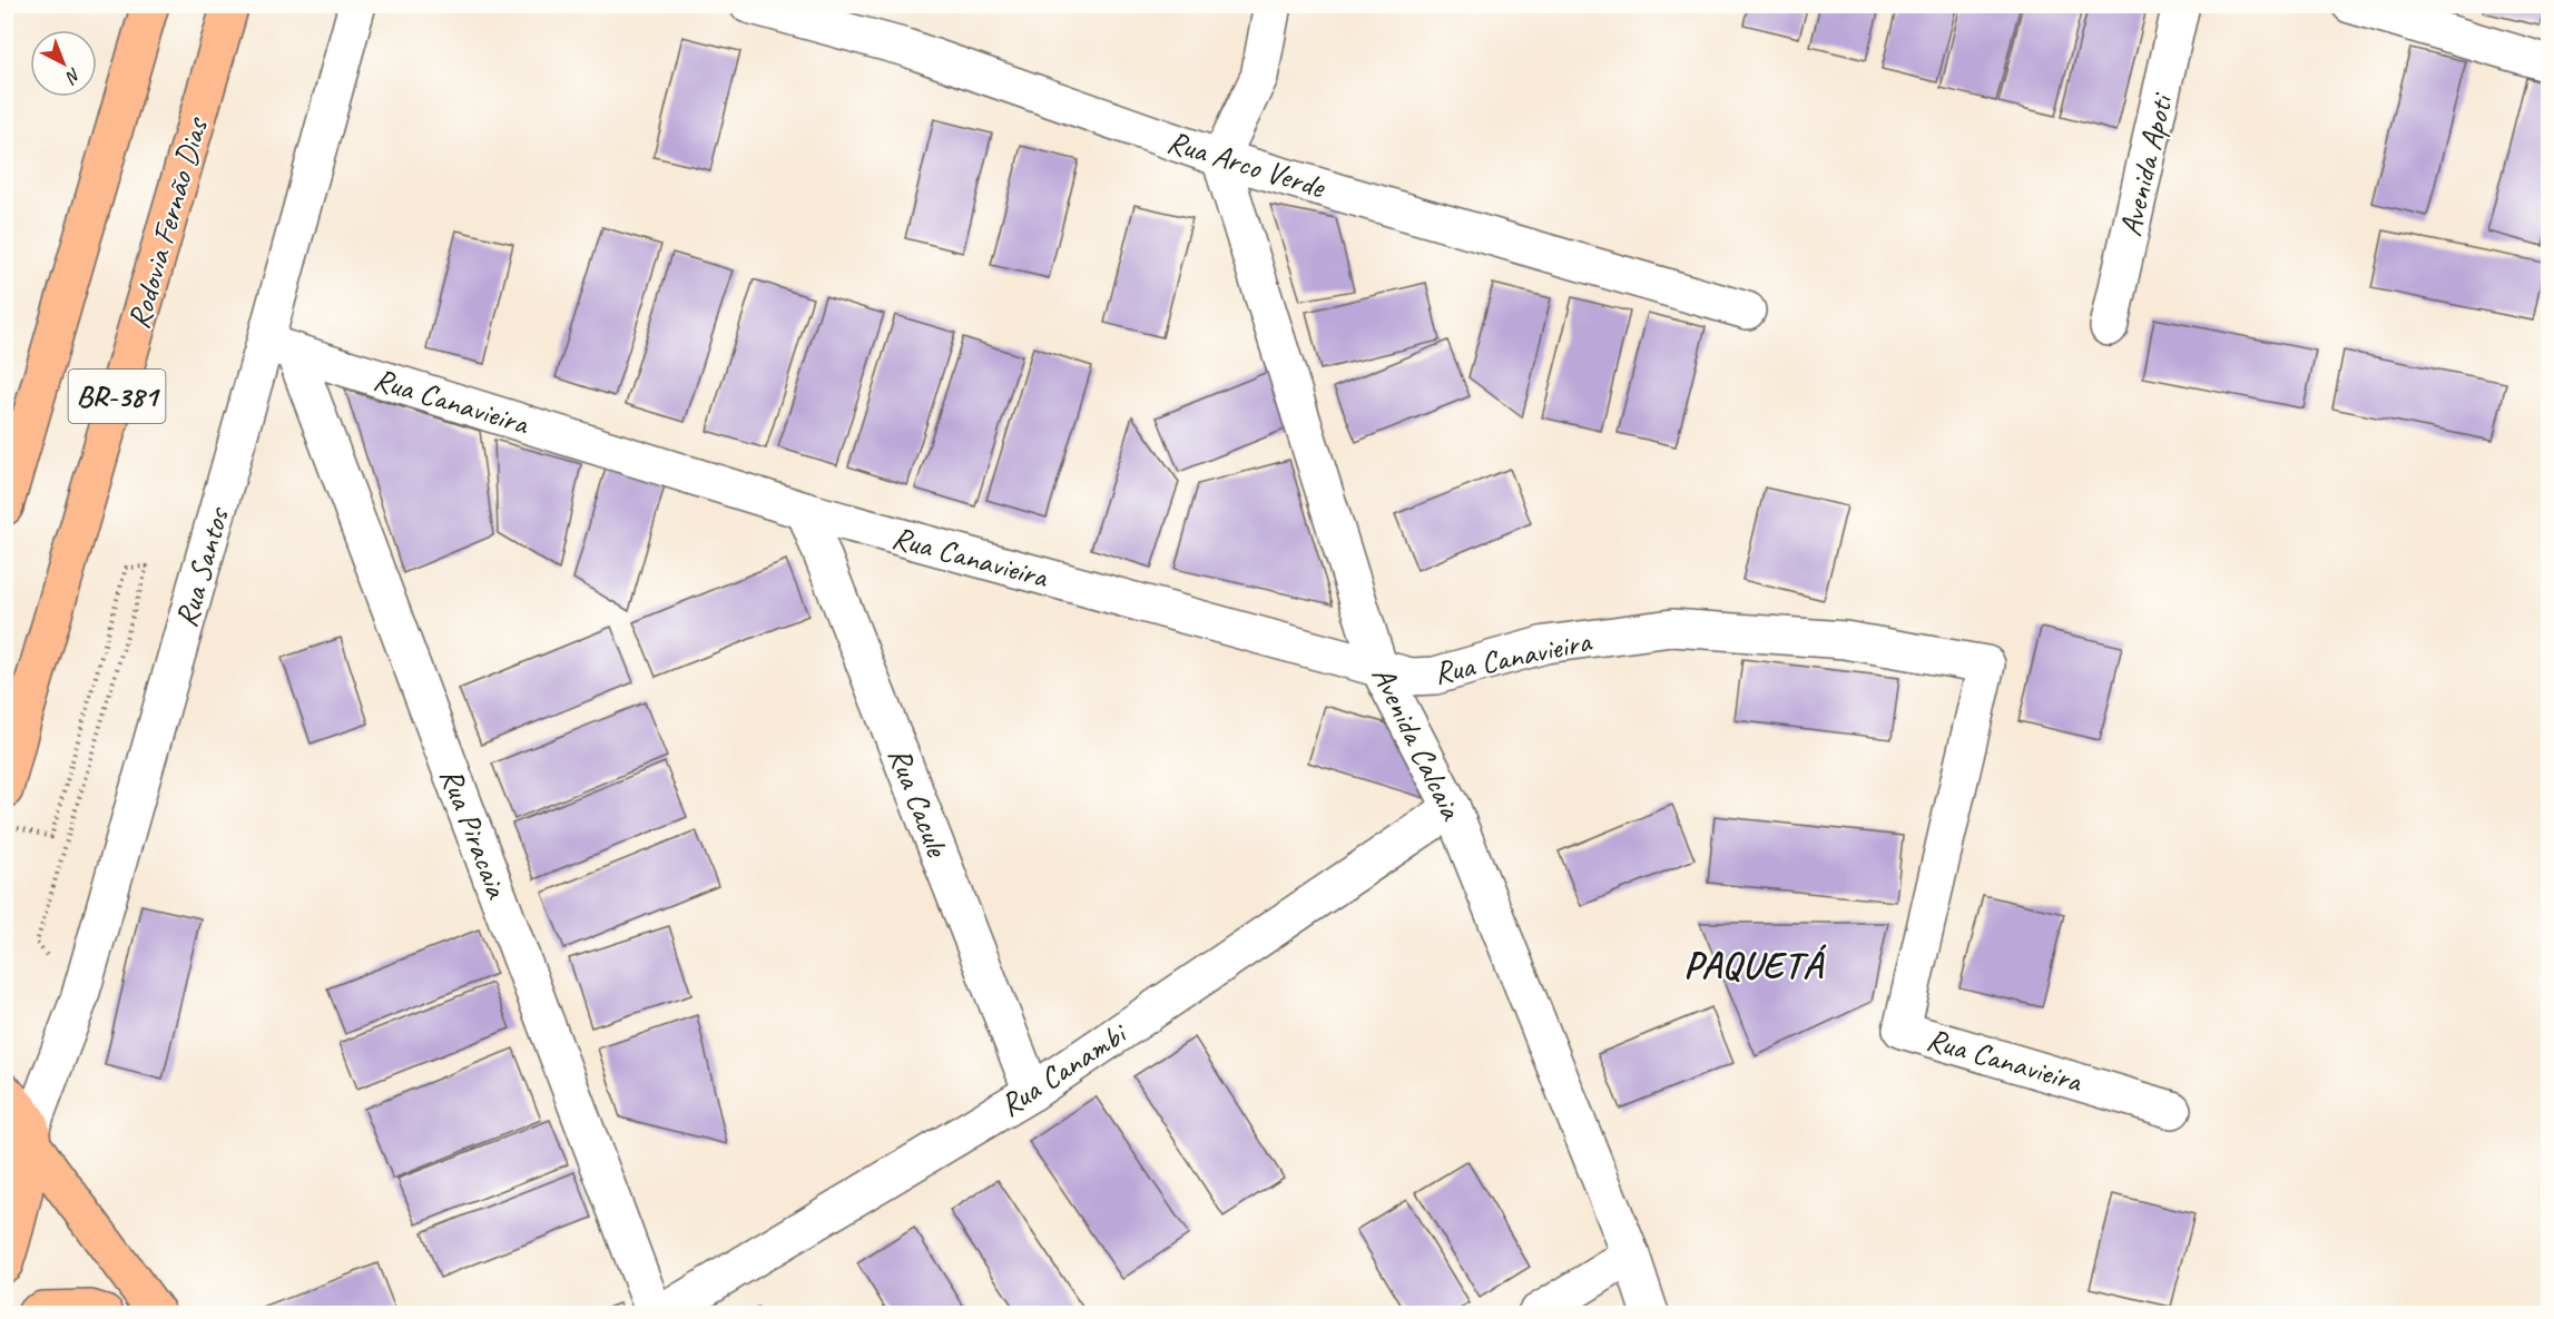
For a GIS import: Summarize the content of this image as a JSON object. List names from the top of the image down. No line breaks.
{"streets":{"highway":["Rodovia Fernão Dias","BR-381"],"street":["Rua Arco Verde","Avenida Apoti","Rua Canavieira","Rua Santos","Avenida Calcaia","Rua Cacule","Rua Piracaia","Rua Canambi"]},"crossings":[["Rua Arco Verde","Avenida Calcaia"],["Rua Canavieira","Rua Santos"],["Rua Canavieira","Avenida Calcaia"],["Rua Canavieira","Rua Cacule"],["Rua Canavieira","Rua Piracaia"],["Rua Santos","Rua Piracaia"],["Avenida Calcaia","Rua Canambi"],["Rua Cacule","Rua Canambi"]],"districts":["PAQUETÁ"],"north":"bottom right"}
